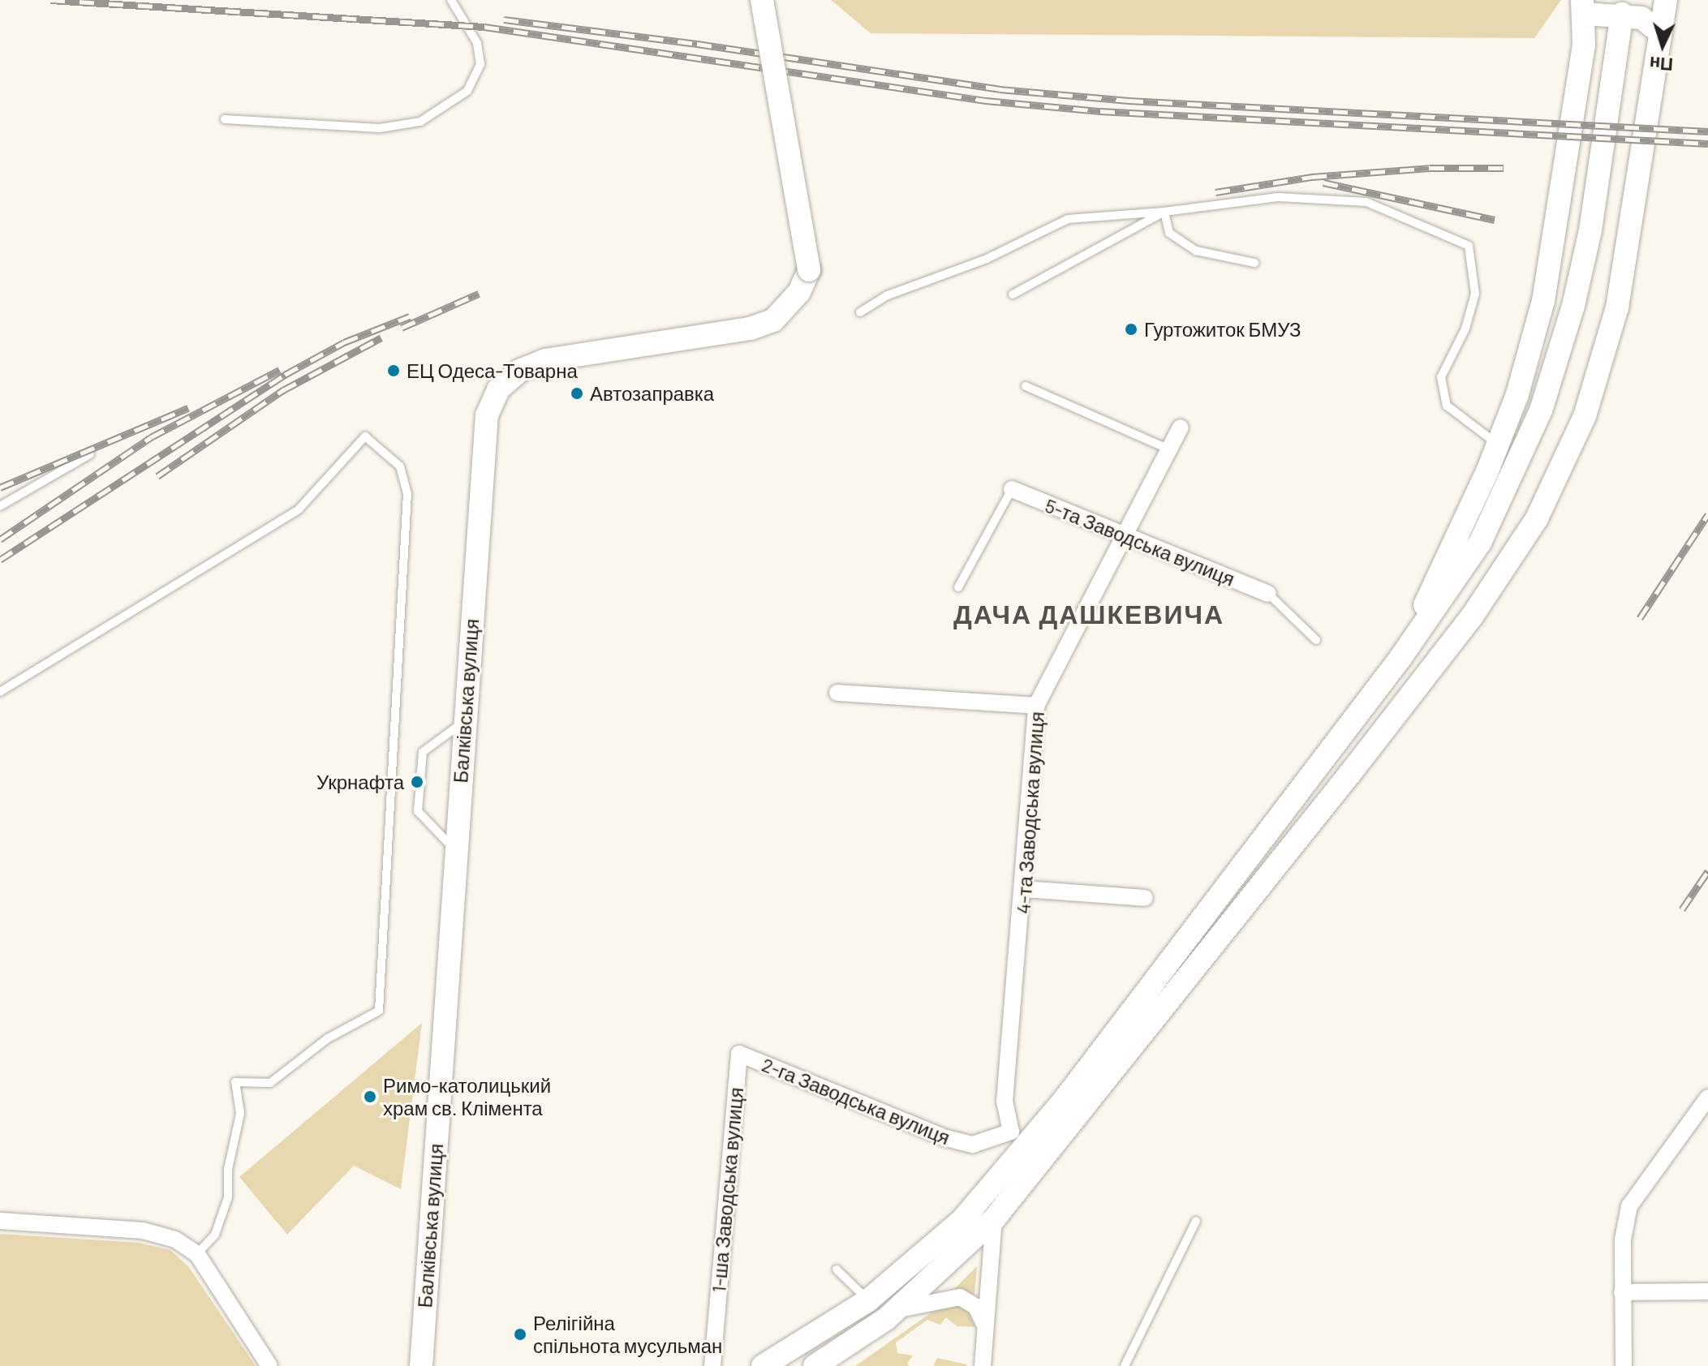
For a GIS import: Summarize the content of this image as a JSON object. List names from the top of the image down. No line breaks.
{"streets":{"street":["5-та Заводська вулиця","Балківська вулиця","4-та Заводська вулиця","2-га Заводська вулиця","1-ша Заводська вулиця"]},"crossings":[["5-та Заводська вулиця","4-та Заводська вулиця"],["4-та Заводська вулиця","2-га Заводська вулиця"],["2-га Заводська вулиця","1-ша Заводська вулиця"]],"districts":["ДАЧА ДАШКЕВИЧА"],"places":["Гуртожиток БМУЗ","ЕЦ Одеса-Товарна","Автозаправка","Укрнафта","Римо-католицький храм св. Клімента","Релігійна спільнота мусульман"],"north":"bottom"}
